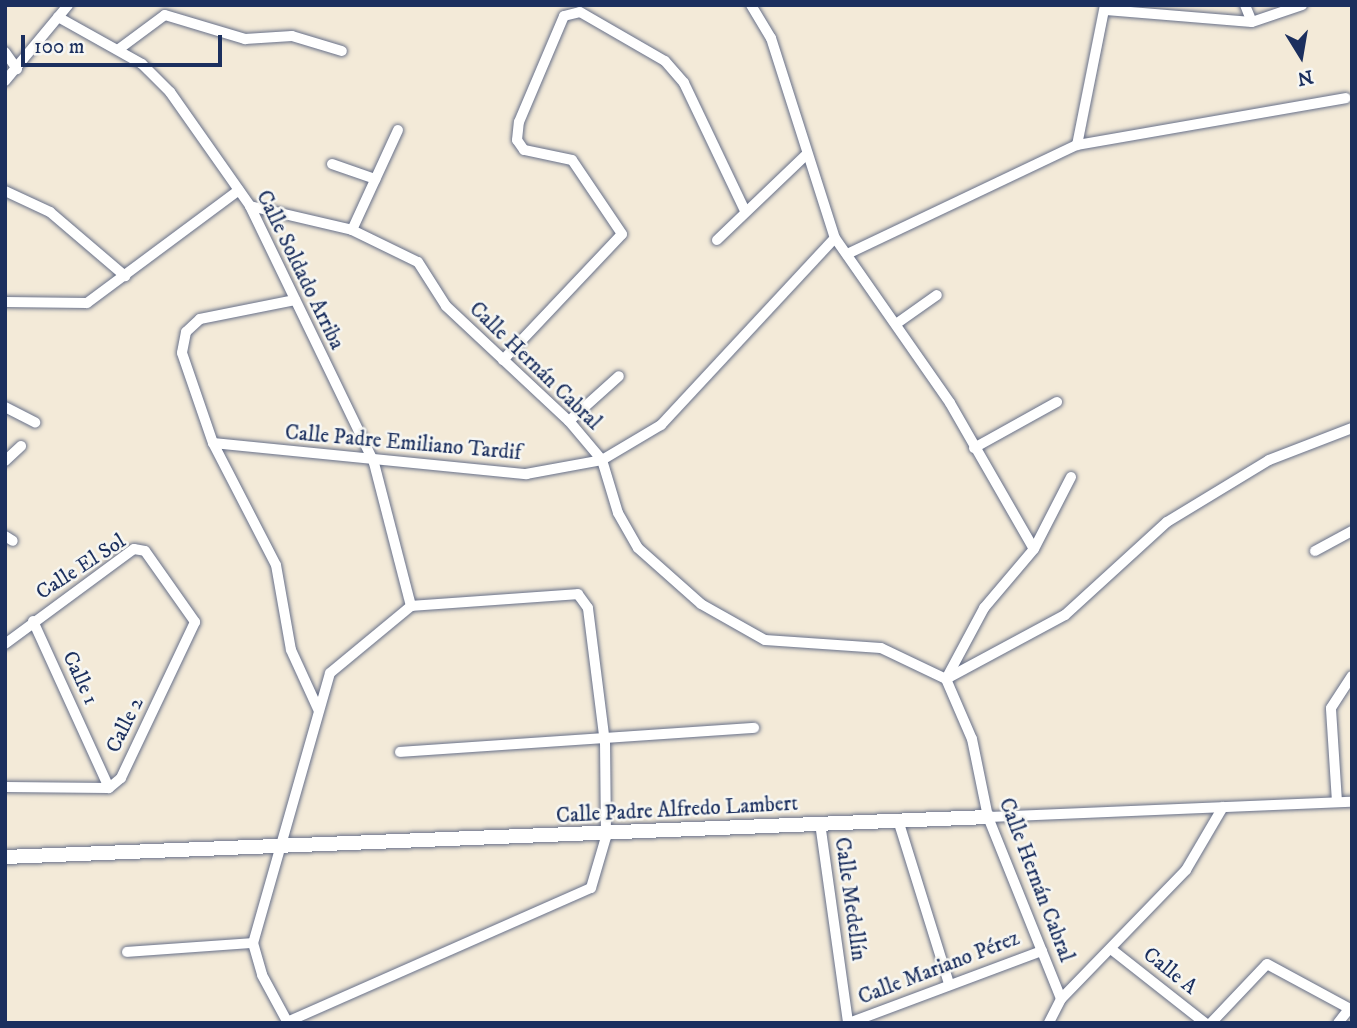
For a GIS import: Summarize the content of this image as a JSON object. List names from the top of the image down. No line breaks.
{"streets":{"street":["Calle Soldado Arriba","Calle Hernán Cabral","Calle Padre Emiliano Tardif","Calle El Sol","Calle 1","Calle 2","Calle Padre Alfredo Lambert","Calle Medellín","Calle Mariano Pérez","Calle A"]},"crossings":[["Calle Soldado Arriba","Calle Hernán Cabral"],["Calle Soldado Arriba","Calle Padre Emiliano Tardif"],["Calle Hernán Cabral","Calle Padre Emiliano Tardif"],["Calle Hernán Cabral","Calle Padre Alfredo Lambert"],["Calle Hernán Cabral","Calle Mariano Pérez"],["Calle El Sol","Calle 1"],["Calle El Sol","Calle 2"],["Calle 1","Calle 2"],["Calle Padre Alfredo Lambert","Calle Medellín"],["Calle Medellín","Calle Mariano Pérez"]],"scale_bar":"100 m","north":"bottom"}
